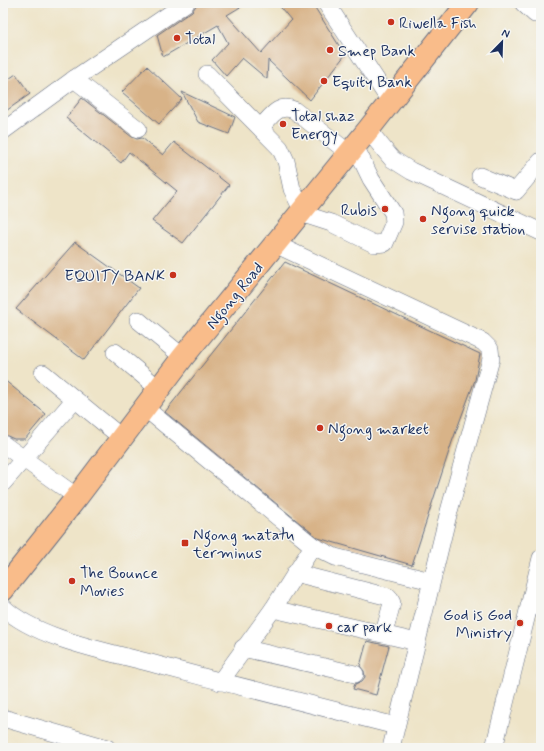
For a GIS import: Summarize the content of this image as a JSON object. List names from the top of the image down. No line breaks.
{"streets":{"main road":["Ngong Road"]},"places":{"other":["Riwella Fish","Total","Smep Bank","Equity Bank","Total shaz Energy","Rubis","Ngong quick servise station","EQUITY BANK","Ngong market","The Bounce Movies","God is God Ministry","car park"],"transit":["Ngong matatu terminus"]},"north":"top right"}
